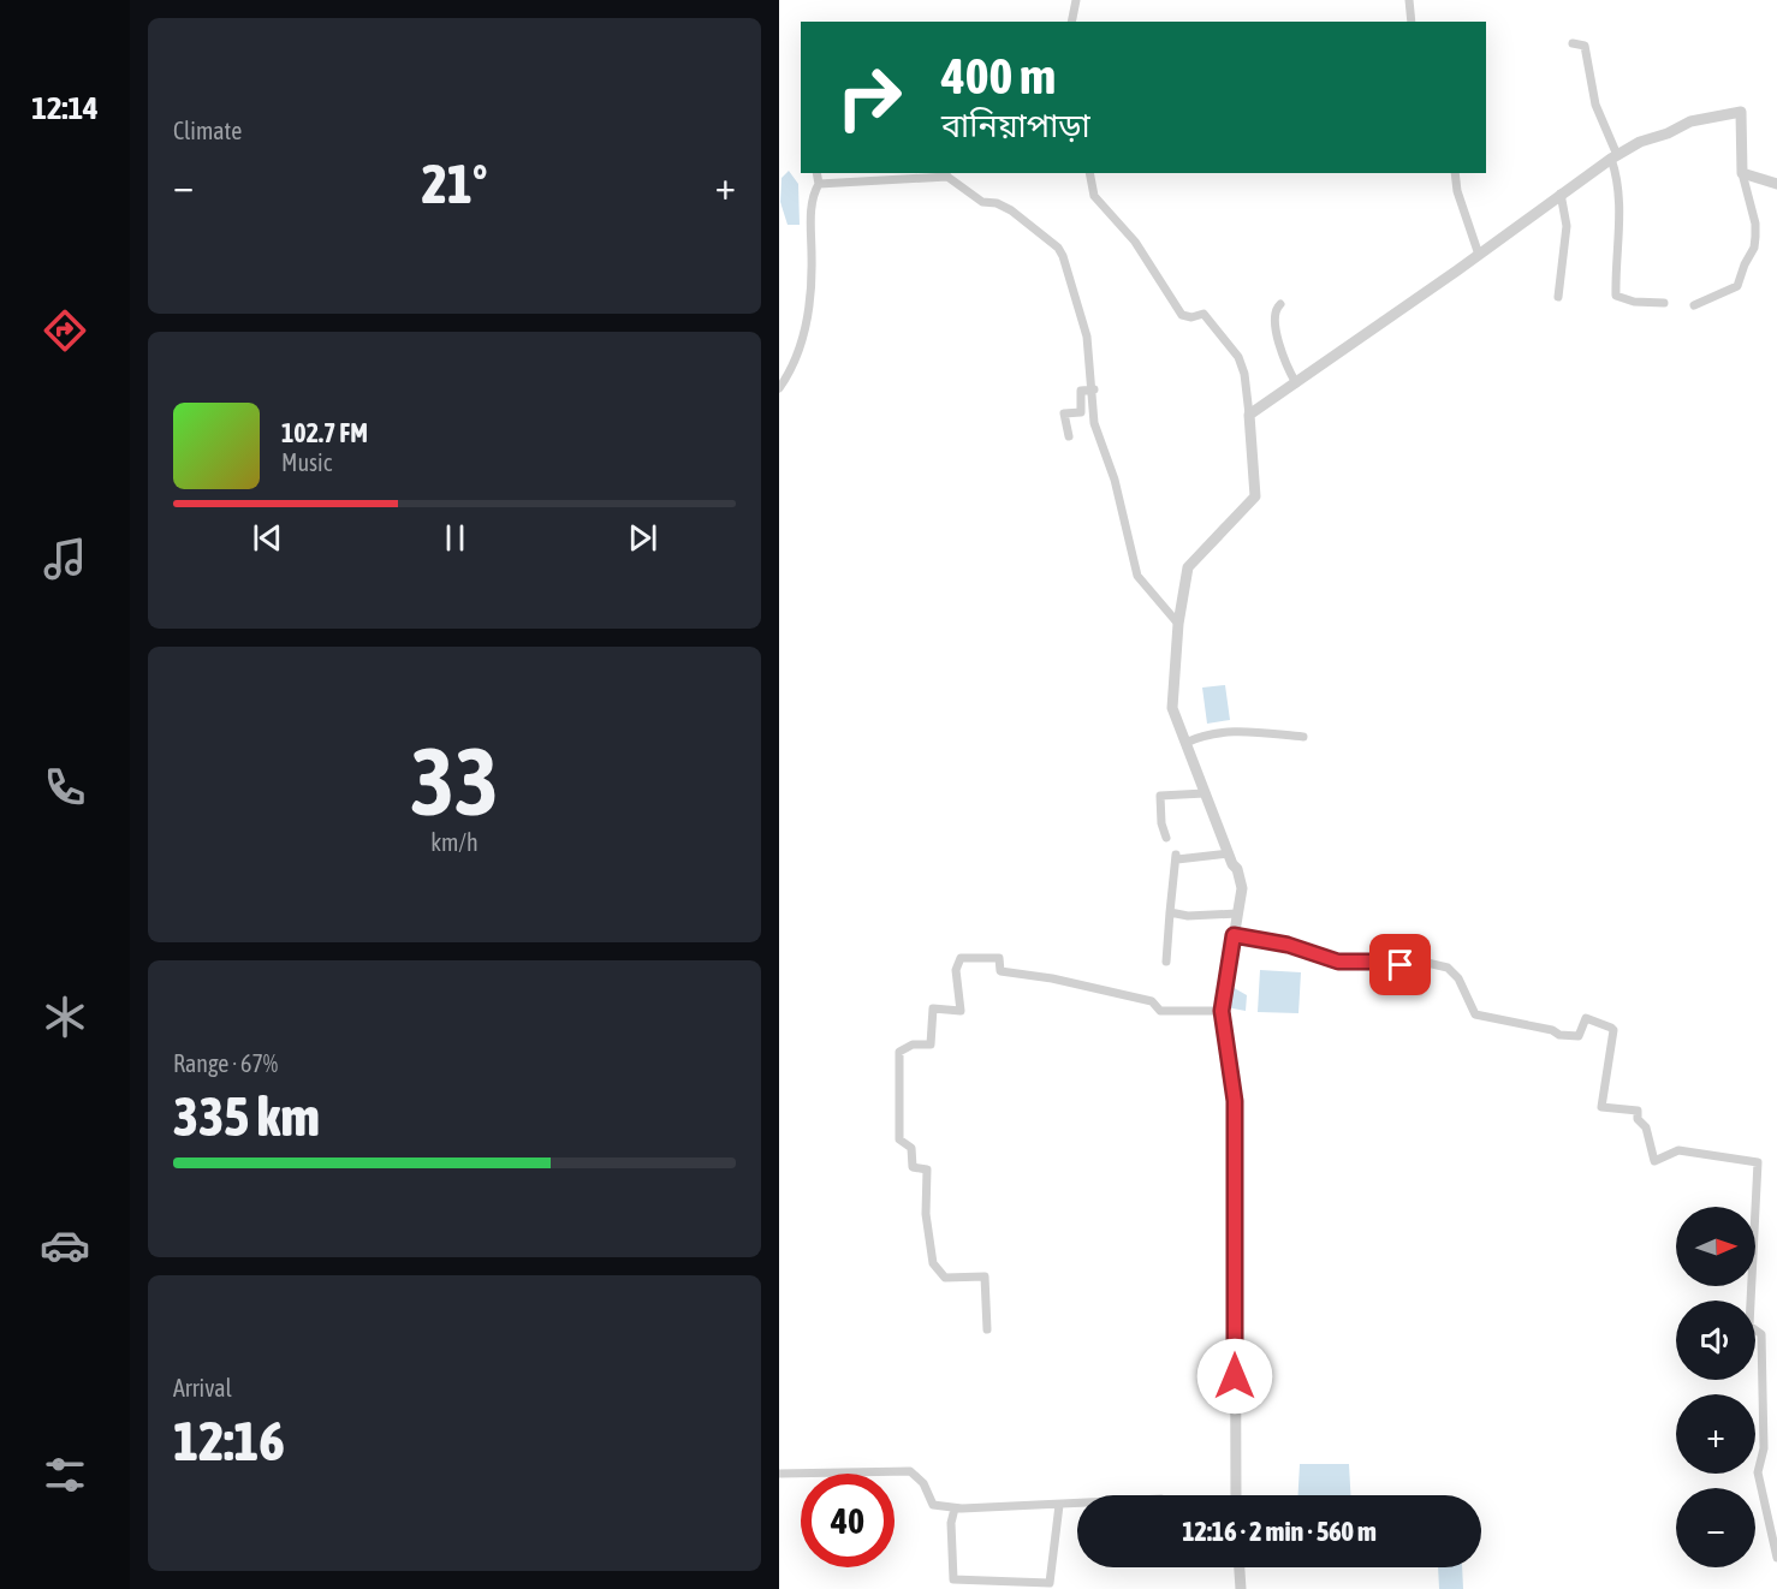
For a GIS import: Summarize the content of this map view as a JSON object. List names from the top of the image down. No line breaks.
{"north":"right","page":{"tabs":"12:14","tile":["Climate",["33","km/h"],["Range · 67%","335 km"],["Arrival","12:16"]],"turn":["400 m","বানিয়াপাড়া"],"heat":["−","21°","+"],"song":["102.7 FM","Music"],"map_buttons":["+","−"],"limit":"40","trip":"12:16 · 2 min · 560 m"}}
